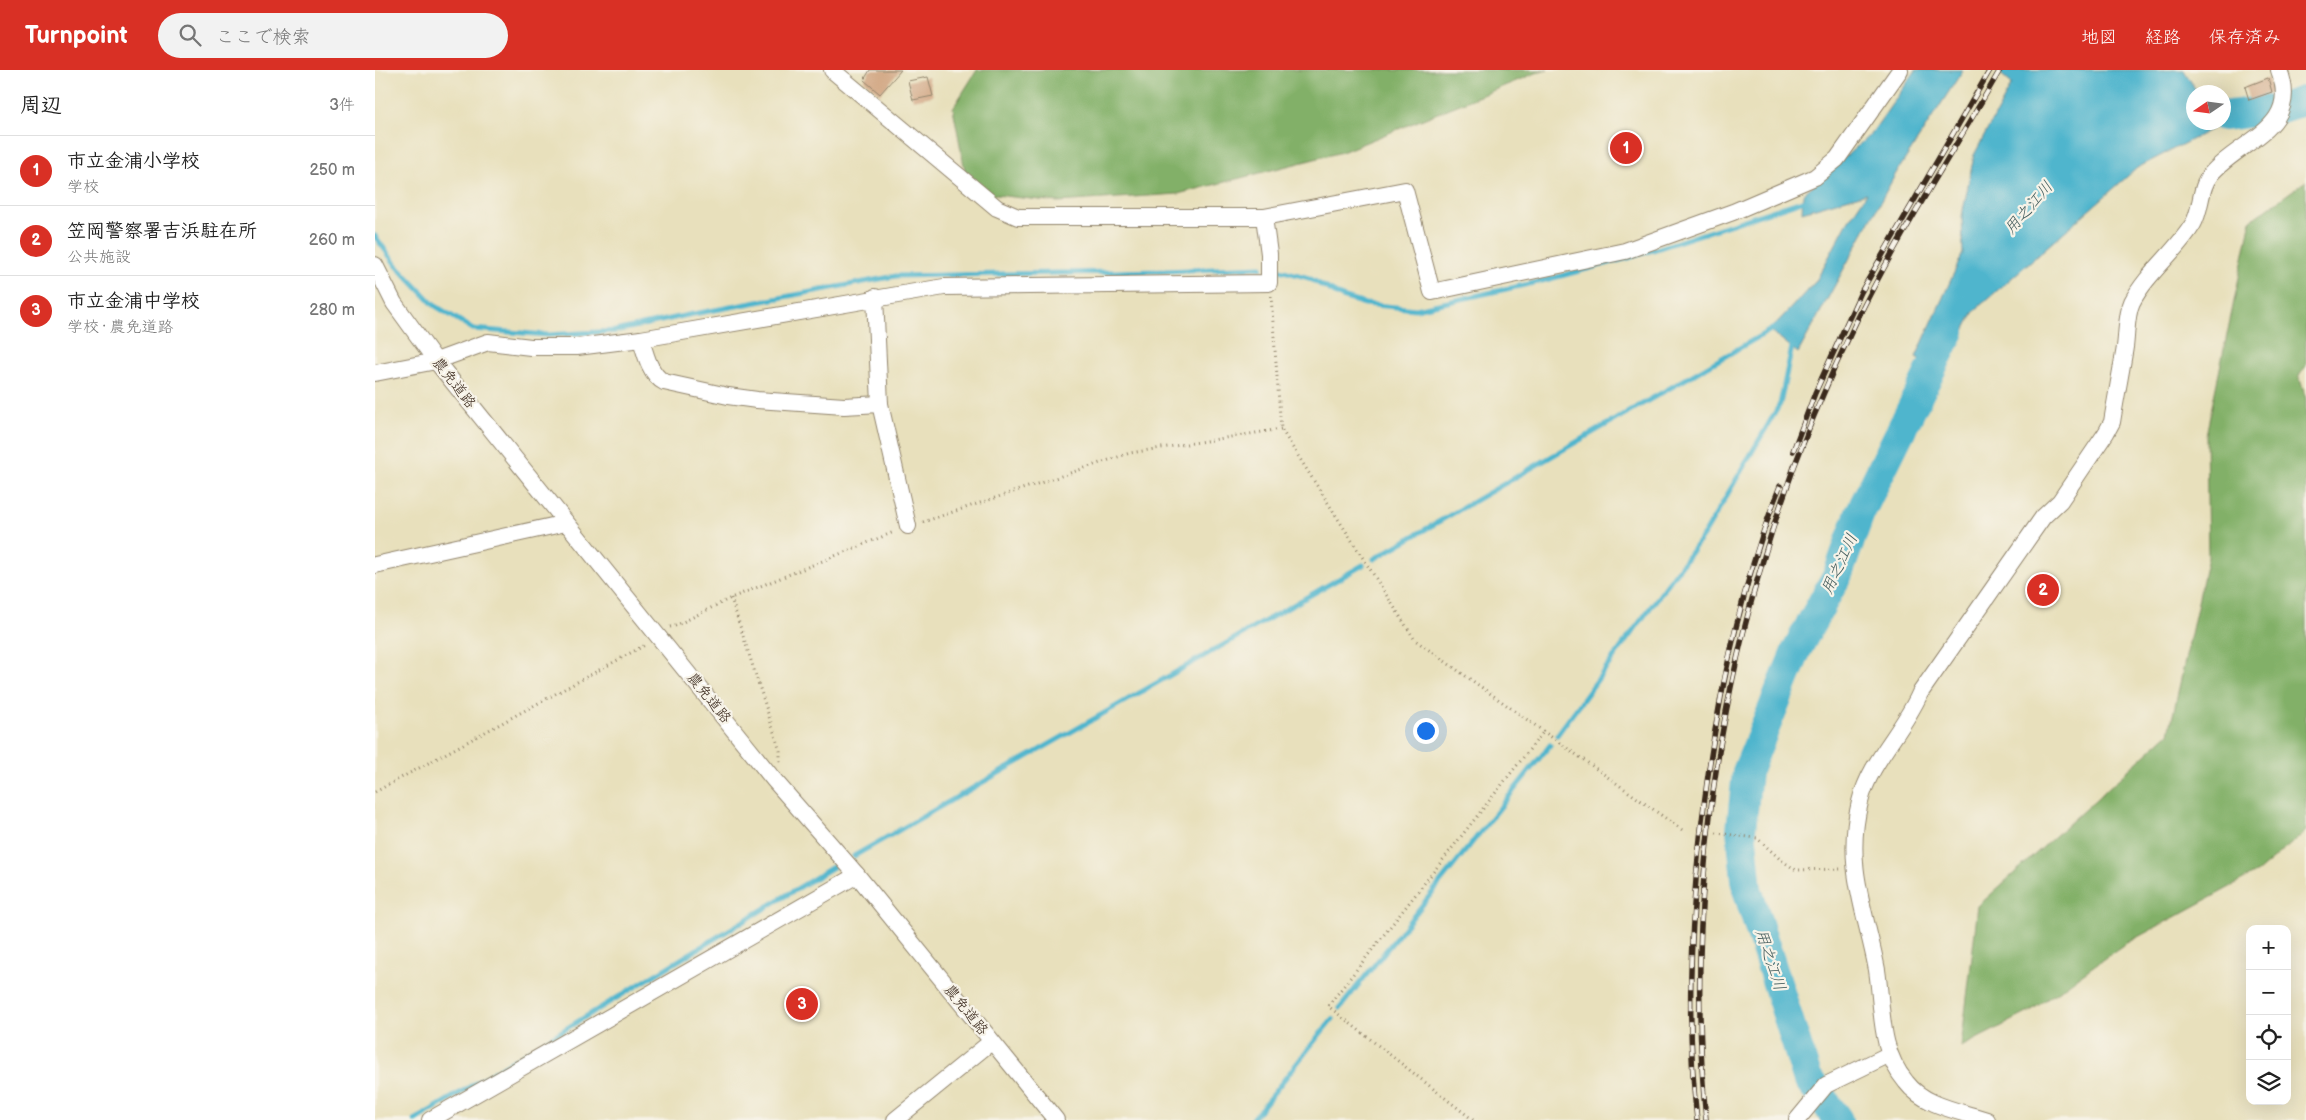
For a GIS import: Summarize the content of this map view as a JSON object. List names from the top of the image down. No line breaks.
{"streets":{"street":["農免道路"]},"water":["用之江川"],"north":"left","page":{"header":"Turnpoint","search":"ここで検索","nav":["地図","経路","保存済み"],"heading":["周辺","3件"],"pins":["1","2","3"],"list":[{"mark":"1","name":"市立金浦小学校","note":"学校","value":"250 m"},{"mark":"2","name":"笠岡警察署吉浜駐在所","note":"公共施設","value":"260 m"},{"mark":"3","name":"市立金浦中学校","note":"学校 · 農免道路","value":"280 m"}],"map_buttons":["+","−"]}}
